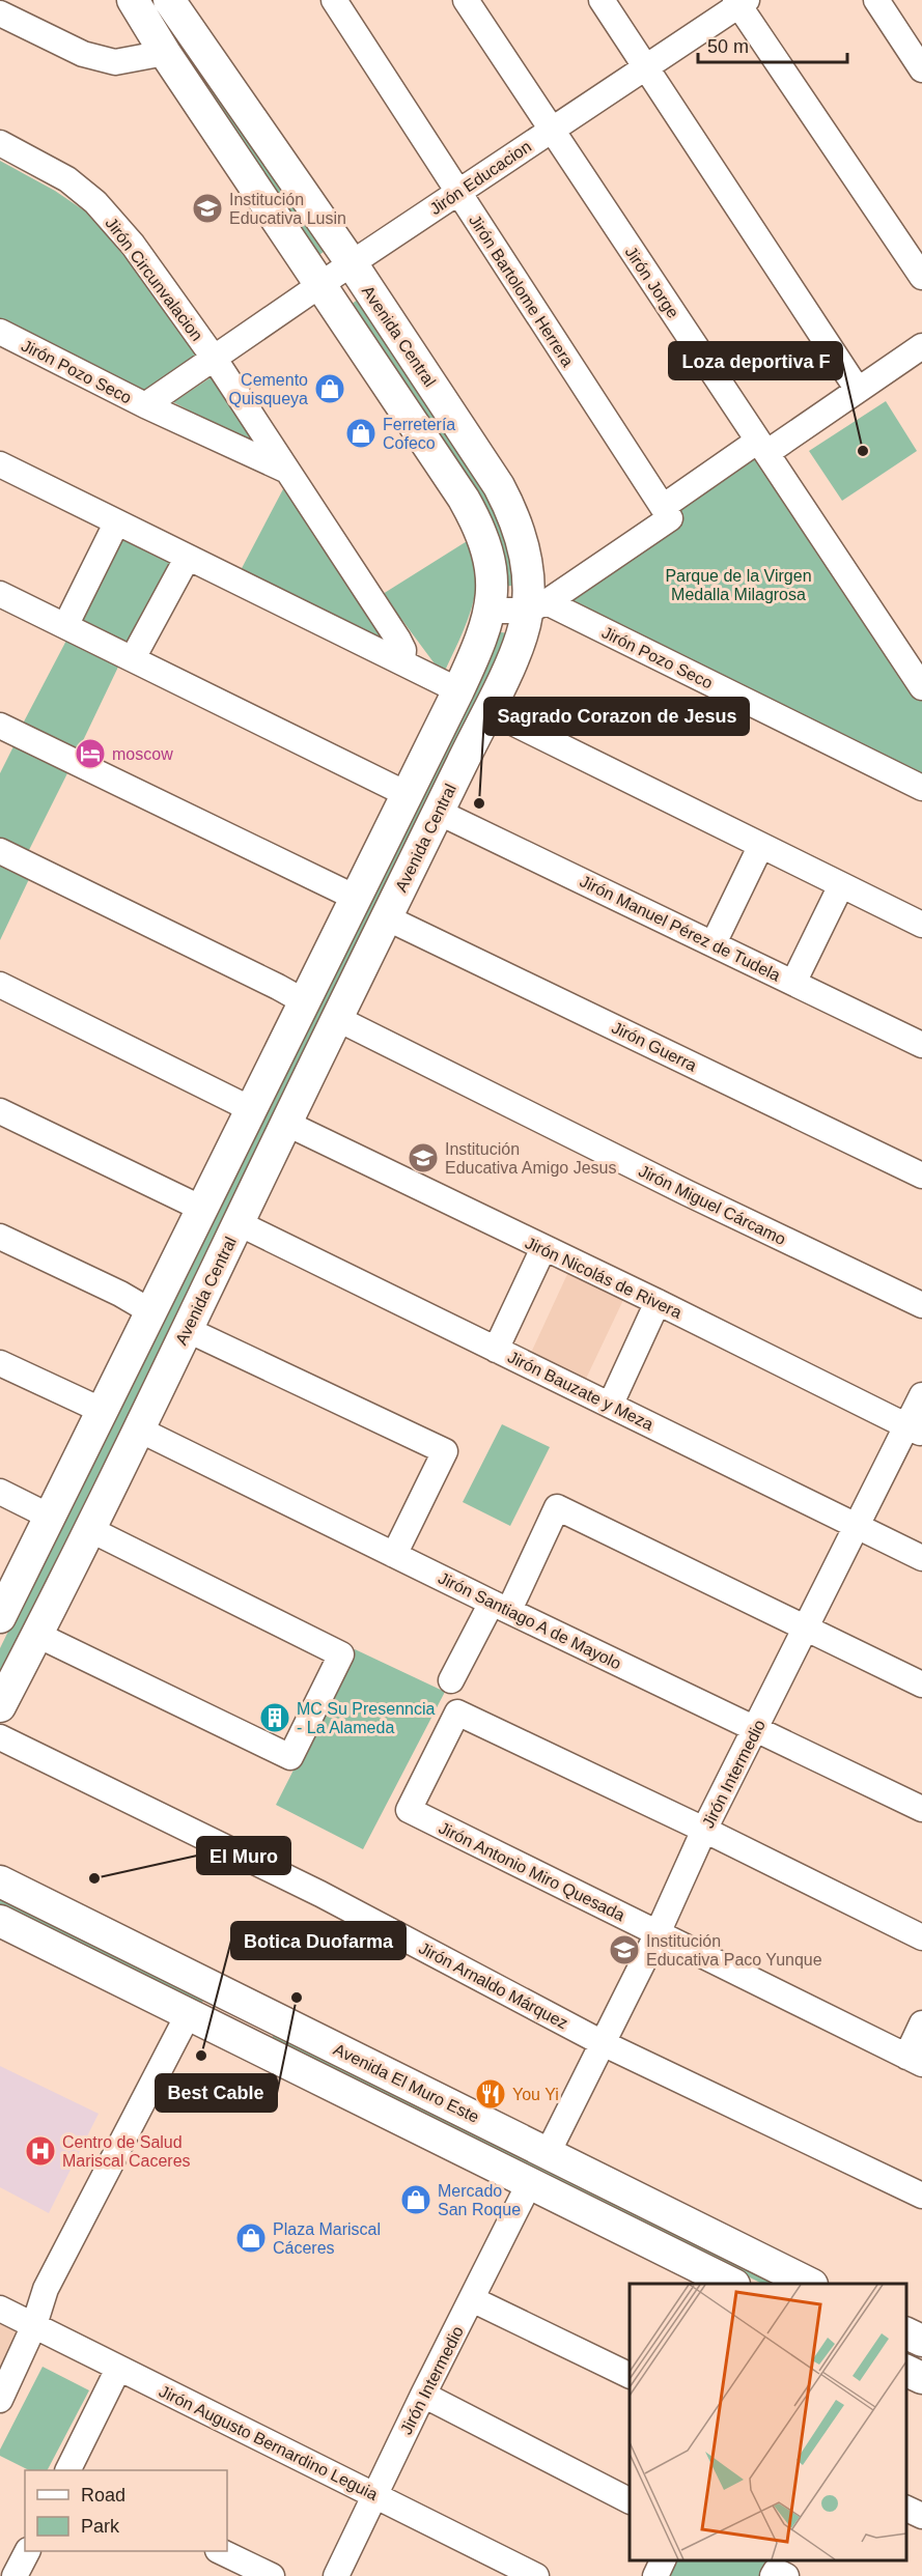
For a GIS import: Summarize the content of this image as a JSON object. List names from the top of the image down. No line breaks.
{"streets":{"main road":["Avenida Central","Avenida El Muro Este"],"street":["Jirón Educacion","Jirón Circunvalacion","Jirón Jorge","Jirón Bartolome Herrera","Jirón Pozo Seco","Jirón Manuel Pérez de Tudela","Jirón Guerra","Jirón Miguel Cárcamo","Jirón Nicolás de Rivera","Jirón Bauzate y Meza","Jirón Santiago A de Mayolo","Jirón Intermedio","Jirón Antonio Miro Quesada","Jirón Arnaldo Márquez","Jirón Augusto Bernardino Leguia"]},"crossings":[["Jirón Educacion","Jirón Circunvalacion"],["Jirón Educacion","Jirón Jorge"],["Jirón Educacion","Jirón Bartolome Herrera"],["Jirón Educacion","Avenida Central"],["Jirón Educacion","Jirón Pozo Seco"],["Jirón Circunvalacion","Jirón Pozo Seco"],["Avenida Central","Jirón Pozo Seco"],["Avenida Central","Jirón Manuel Pérez de Tudela"],["Avenida Central","Jirón Guerra"],["Avenida Central","Jirón Miguel Cárcamo"],["Avenida Central","Jirón Nicolás de Rivera"],["Avenida Central","Jirón Bauzate y Meza"],["Avenida Central","Jirón Santiago A de Mayolo"],["Jirón Nicolás de Rivera","Jirón Intermedio"],["Jirón Bauzate y Meza","Jirón Intermedio"],["Jirón Santiago A de Mayolo","Jirón Intermedio"],["Jirón Intermedio","Jirón Antonio Miro Quesada"],["Jirón Intermedio","Jirón Arnaldo Márquez"],["Jirón Intermedio","Avenida El Muro Este"],["Jirón Intermedio","Jirón Augusto Bernardino Leguia"]],"parks":["Parque de la Virgen Medalla Milagrosa"],"places":{"school or university":["Institución Educativa Lusin","Institución Educativa Amigo Jesus","Institución Educativa Paco Yunque"],"shop":["Cemento Quisqueya","Ferretería Cofeco","Mercado San Roque","Plaza Mariscal Cáceres"],"other":["Loza deportiva F","Sagrado Corazon de Jesus","El Muro","Best Cable","Botica Duofarma"],"hotel":["moscow"],"building":["MC Su Presenncia - La Alameda"],"restaurant":["You Yi"],"hospital":["Centro de Salud Mariscal Caceres"]},"legend":["Road","Park"],"scale_bar":"50 m"}
